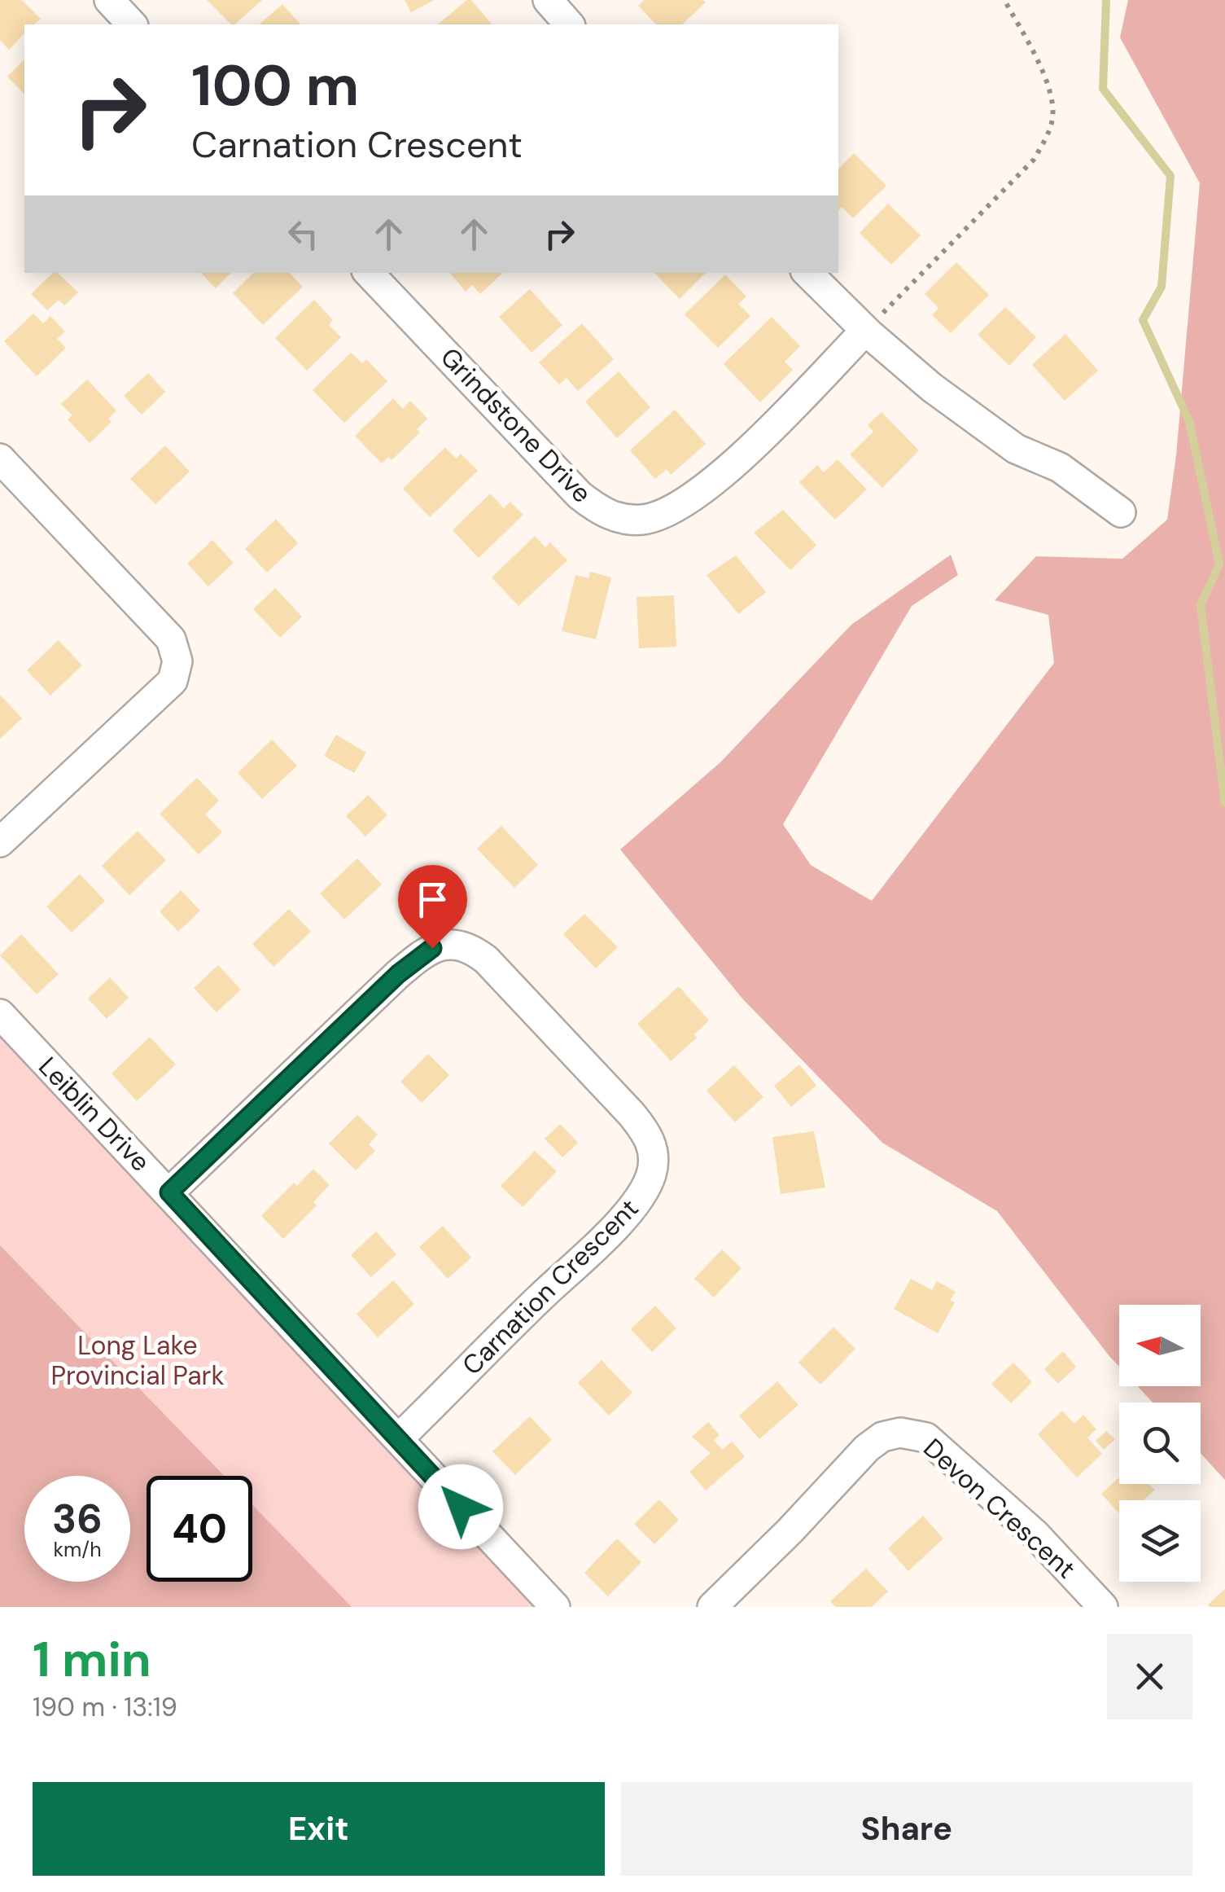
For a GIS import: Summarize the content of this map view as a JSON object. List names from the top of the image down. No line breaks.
{"streets":{"street":["Grindstone Drive","Leiblin Drive","Carnation Crescent","Devon Crescent"]},"crossings":[["Leiblin Drive","Carnation Crescent"]],"parks":["Long Lake Provincial Park"],"north":"left","page":{"turn":["100 m","Carnation Crescent"],"speed":"36 km/h","limit":"40","heading":["1 min","190 m · 13:19"],"buttons":["Exit","Share"]}}
